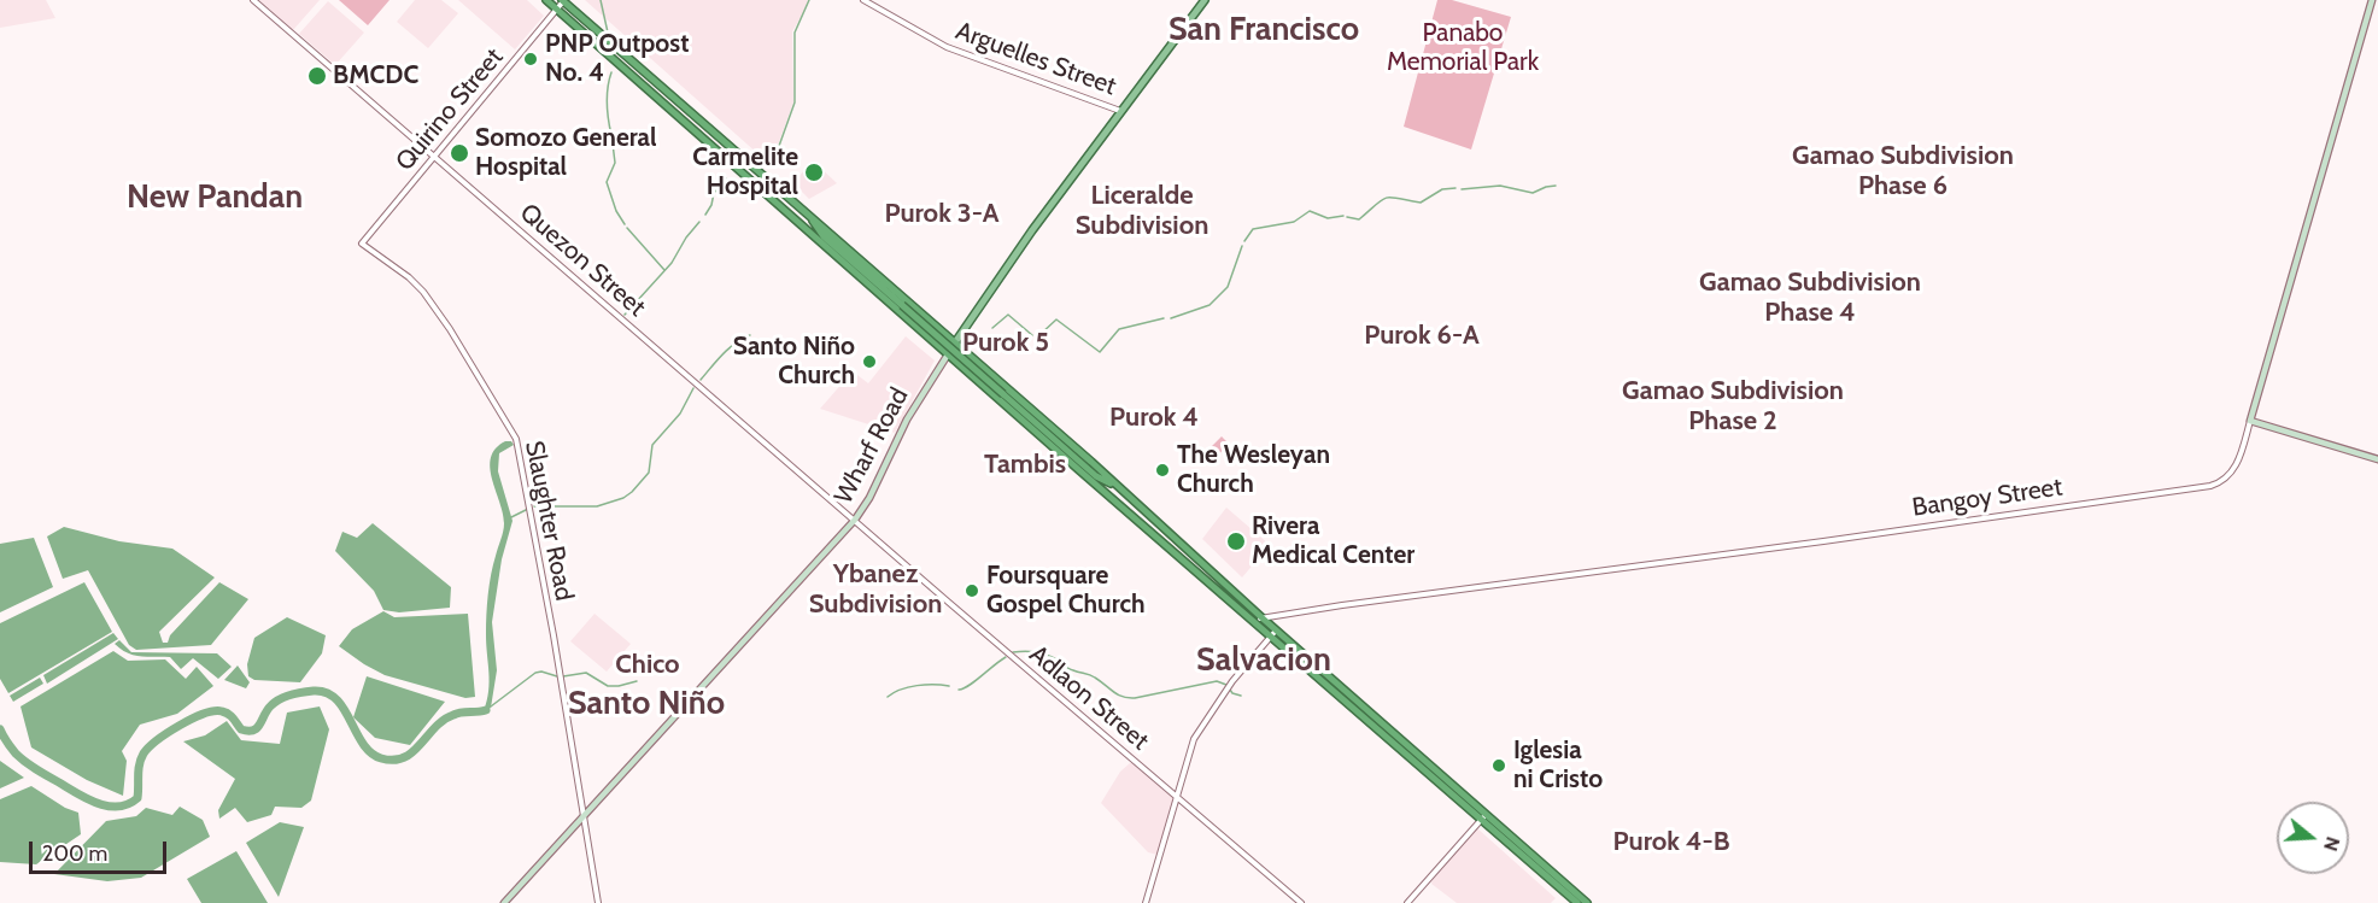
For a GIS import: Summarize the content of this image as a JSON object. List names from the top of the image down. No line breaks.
{"streets":{"main road":["Wharf Road","Bangoy Street"],"street":["Arguelles Street","Quirino Street","Quezon Street","Slaughter Road","Adlaon Street"]},"crossings":[["Quirino Street","Quezon Street"],["Quirino Street","Slaughter Road"],["Quezon Street","Wharf Road"],["Quezon Street","Adlaon Street"],["Wharf Road","Slaughter Road"],["Wharf Road","Adlaon Street"]],"districts":["San Francisco","Gamao Subdivision Phase 6","Liceralde Subdivision","New Pandan","Purok 3-A","Gamao Subdivision Phase 4","Purok 6-A","Purok 5","Gamao Subdivision Phase 2","Purok 4","Tambis","Ybanez Subdivision","Salvacion","Chico","Santo Niño","Purok 4-B"],"parks":["Panabo Memorial Park"],"places":["PNP Outpost No. 4","BMCDC","Somozo General Hospital","Carmelite Hospital","Santo Niño Church","The Wesleyan Church","Rivera Medical Center","Foursquare Gospel Church","Iglesia ni Cristo"],"scale_bar":"200 m","north":"right"}
